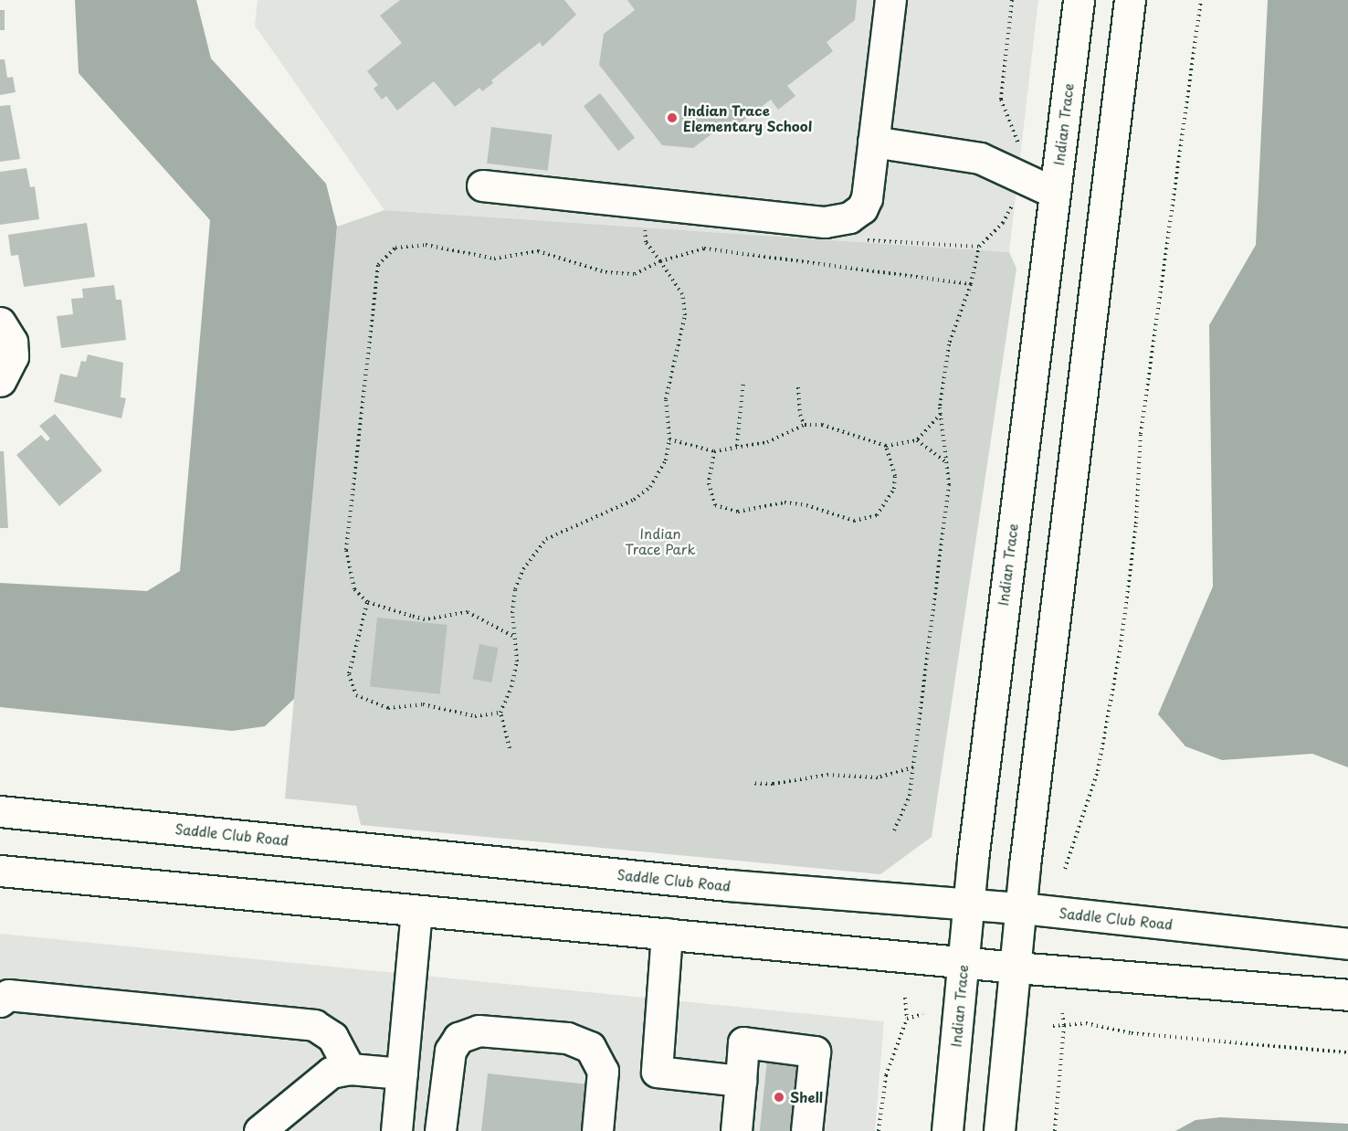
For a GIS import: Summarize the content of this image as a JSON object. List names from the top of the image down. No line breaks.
{"streets":{"street":["Indian Trace","Saddle Club Road"]},"crossings":[["Indian Trace","Saddle Club Road"]],"parks":["Indian Trace Park"],"places":["Indian Trace Elementary School","Shell"]}
